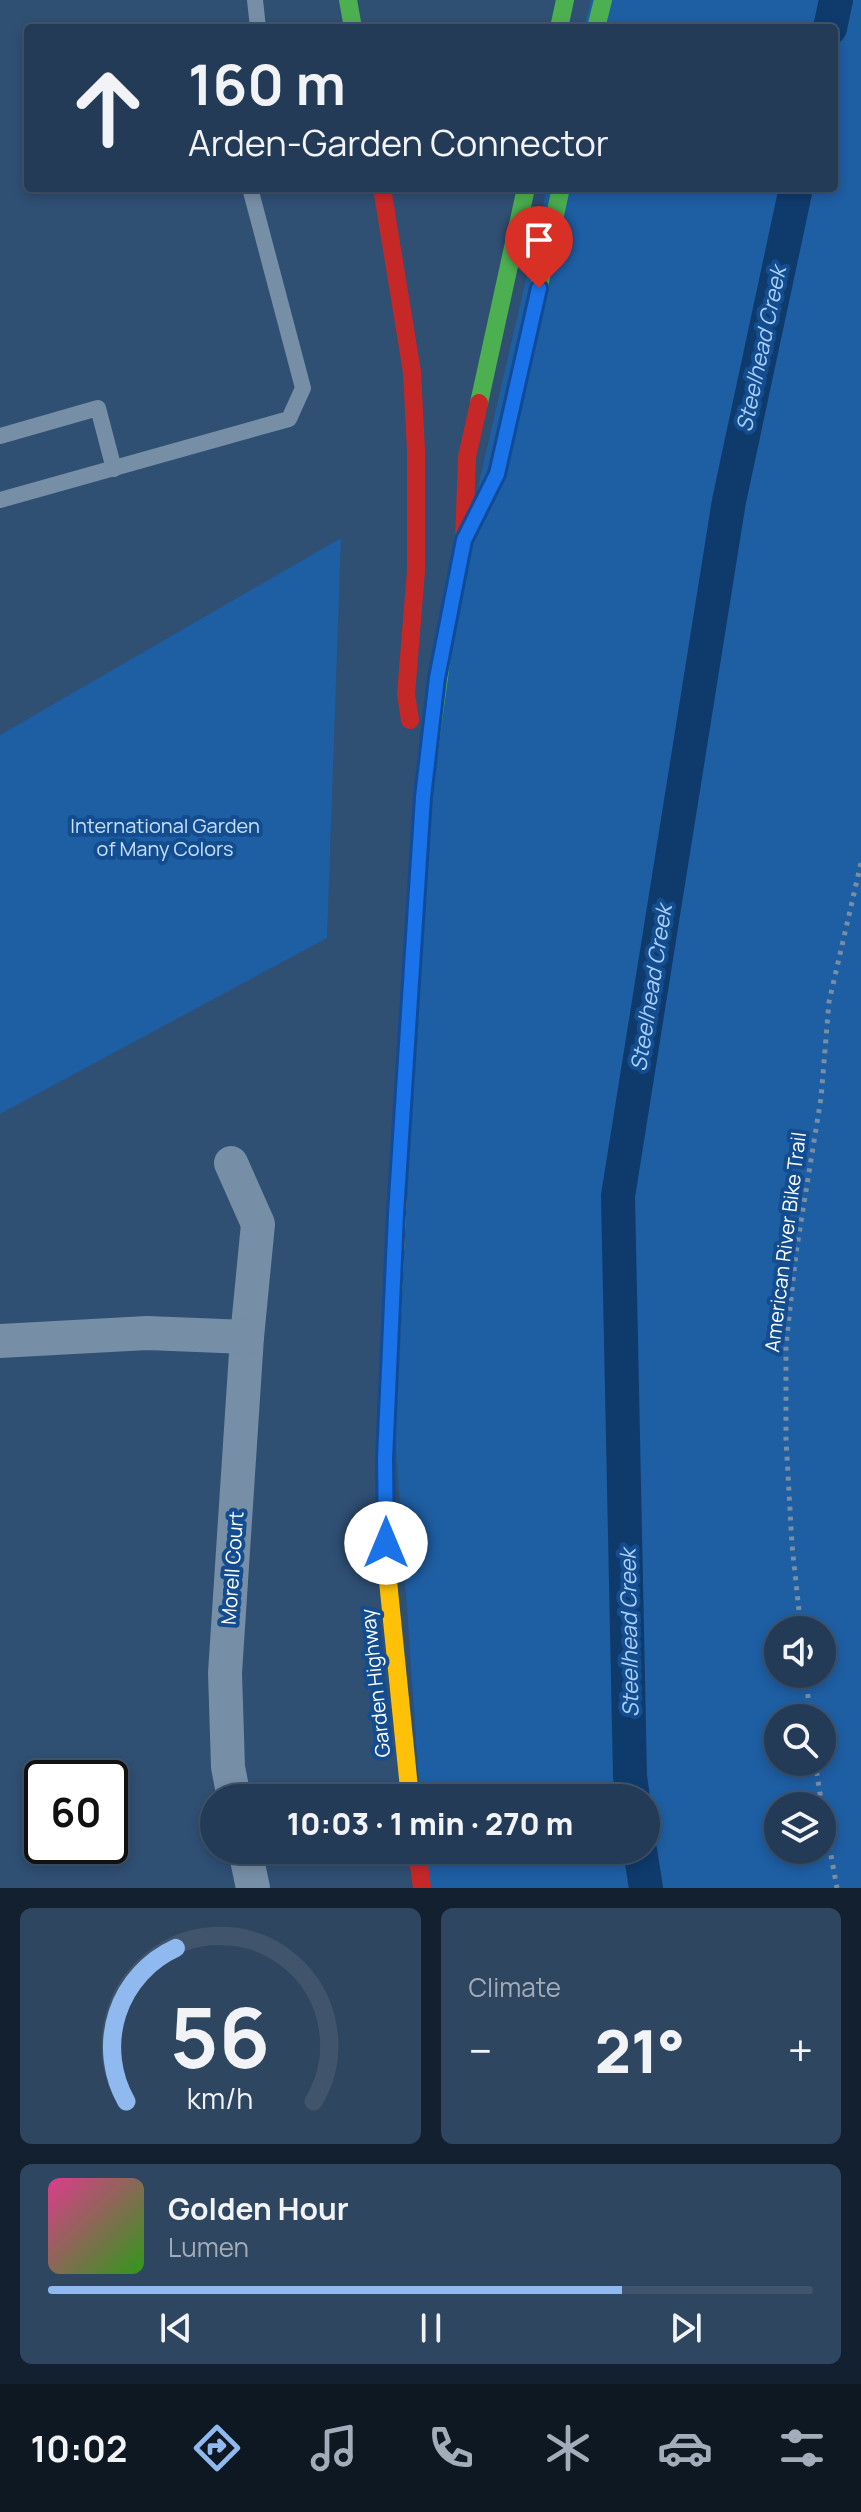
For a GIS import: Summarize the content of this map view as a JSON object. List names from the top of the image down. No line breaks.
{"streets":{"main road":["Garden Highway"],"street":["Morell Court"],"path":["American River Bike Trail"]},"water":["Steelhead Creek"],"parks":["International Garden of Many Colors"],"page":{"turn":["160 m","Arden-Garden Connector"],"limit":"60","trip":"10:03 · 1 min · 270 m","tile":"Climate","heat":["−","21°","+"],"song":["Golden Hour","Lumen"],"tabs":"10:02","gauge":["56","km/h"]}}
